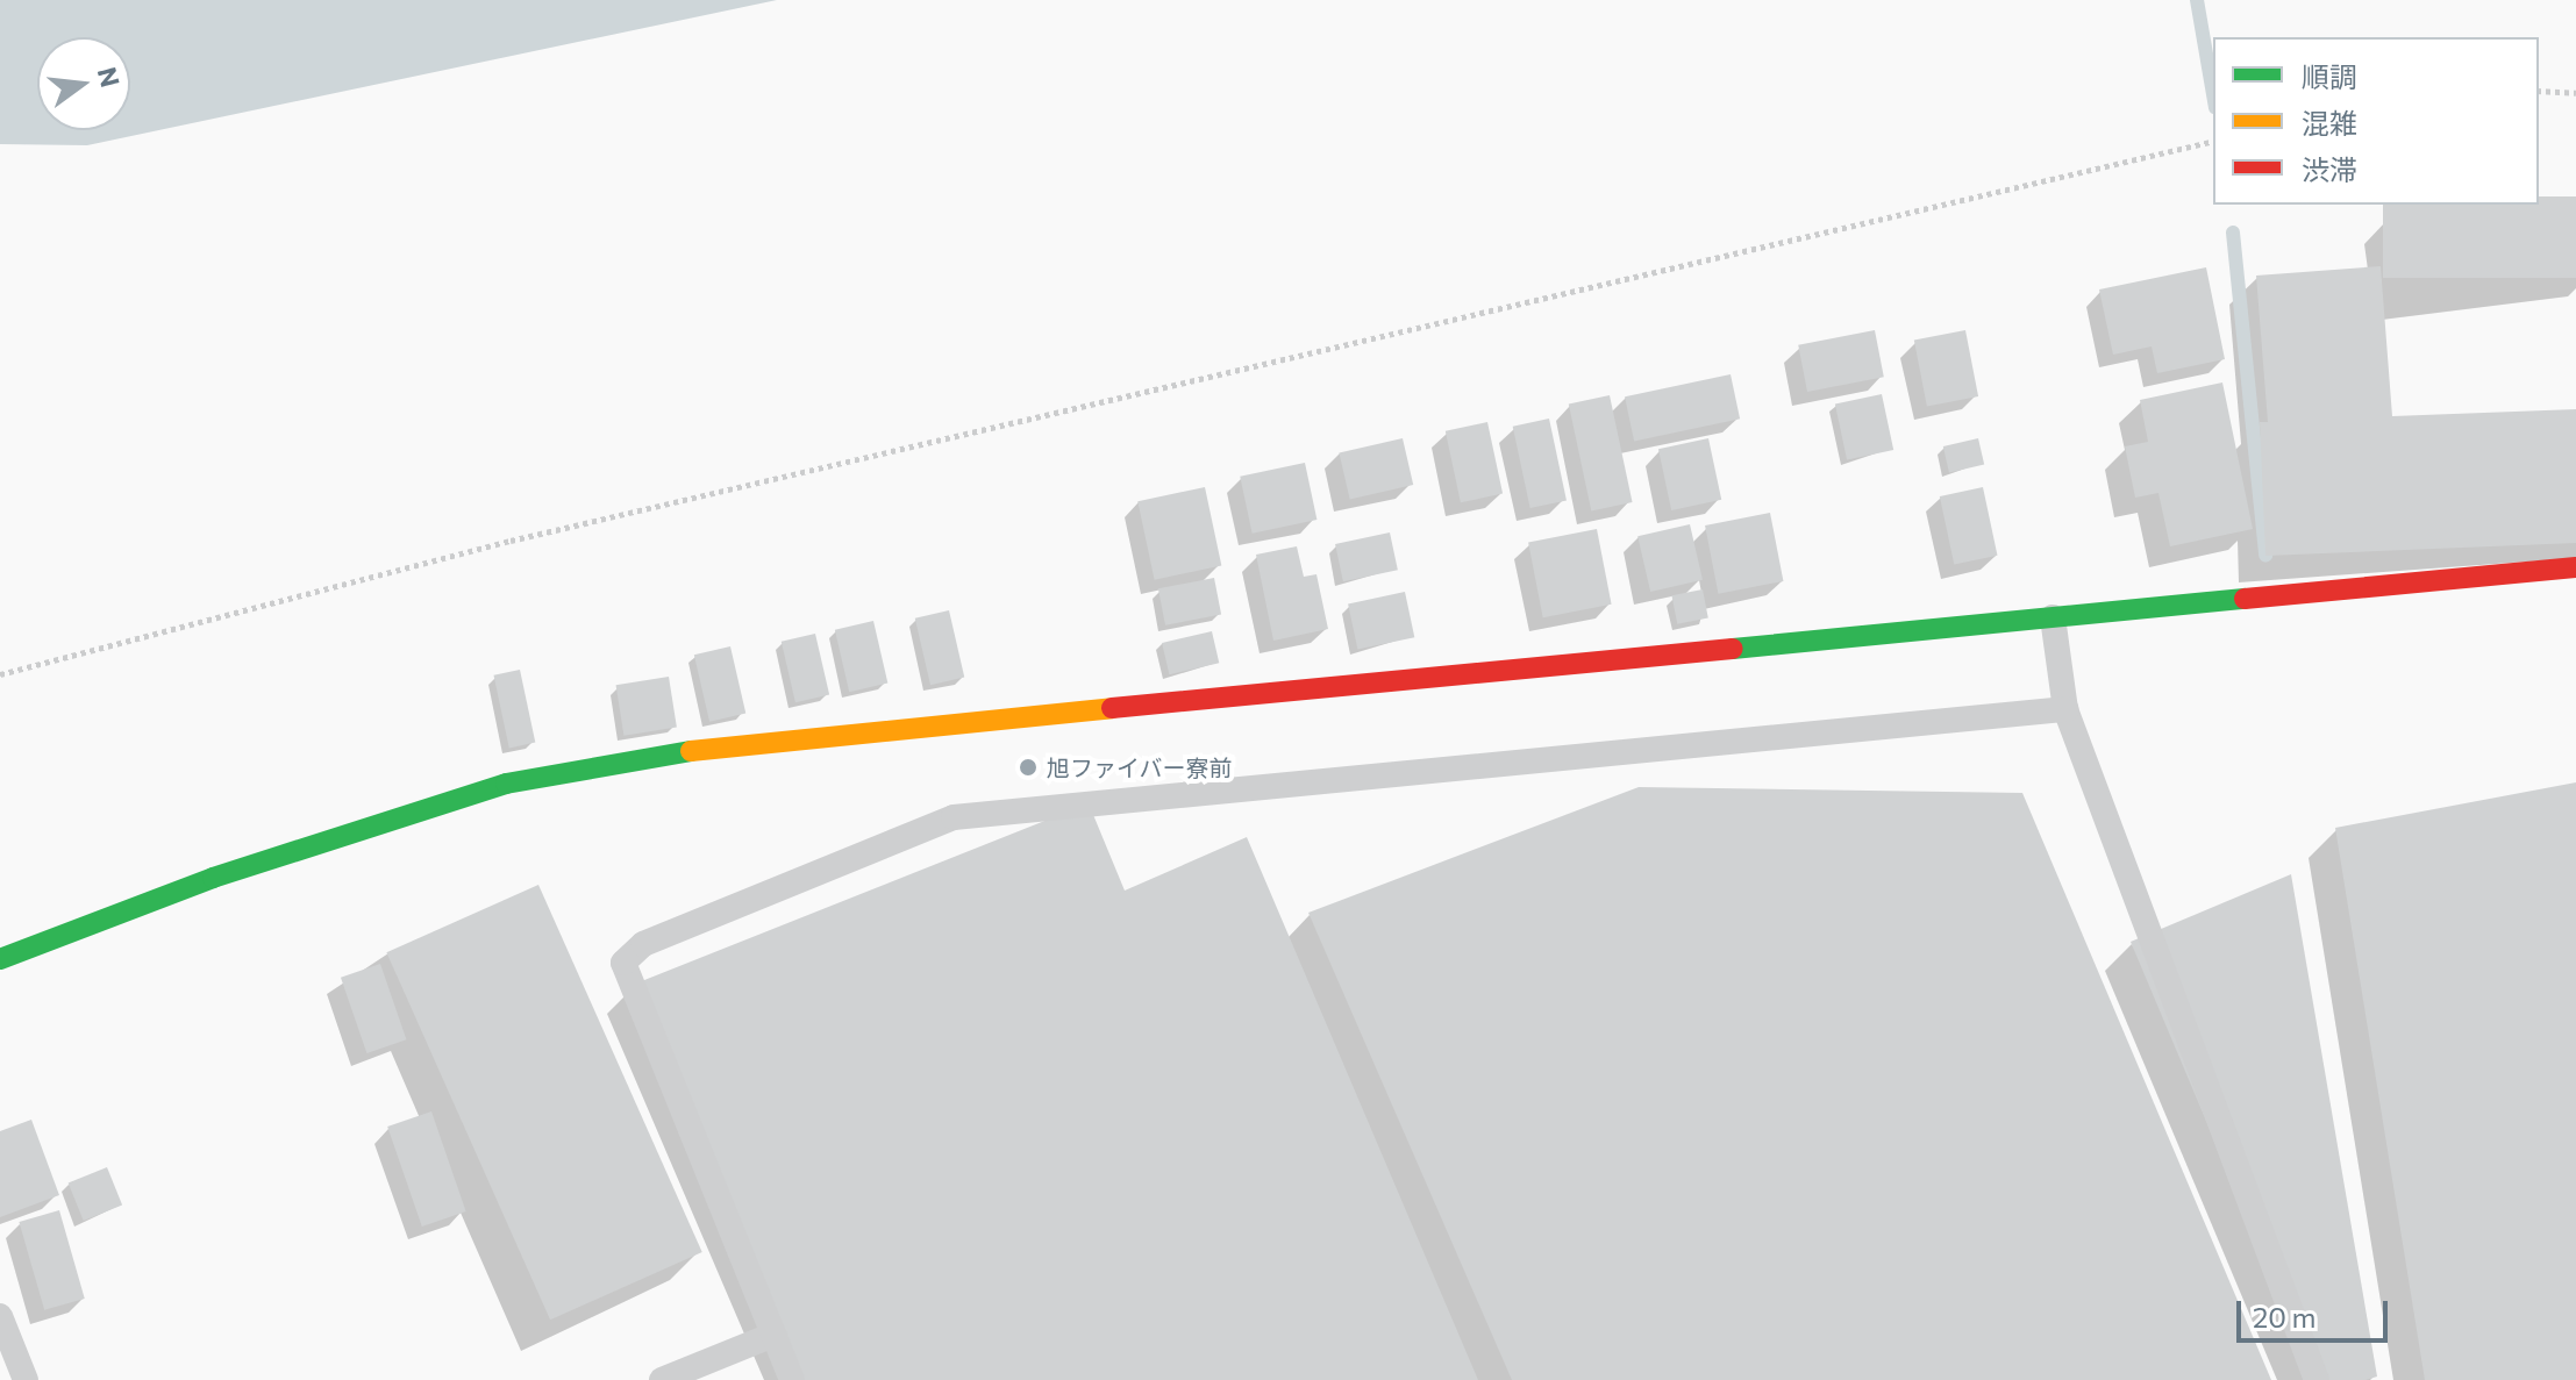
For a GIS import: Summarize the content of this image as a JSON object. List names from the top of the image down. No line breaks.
{"places":["旭ファイバー寮前"],"legend":["順調","混雑","渋滞"],"scale_bar":"20 m","north":"right"}
